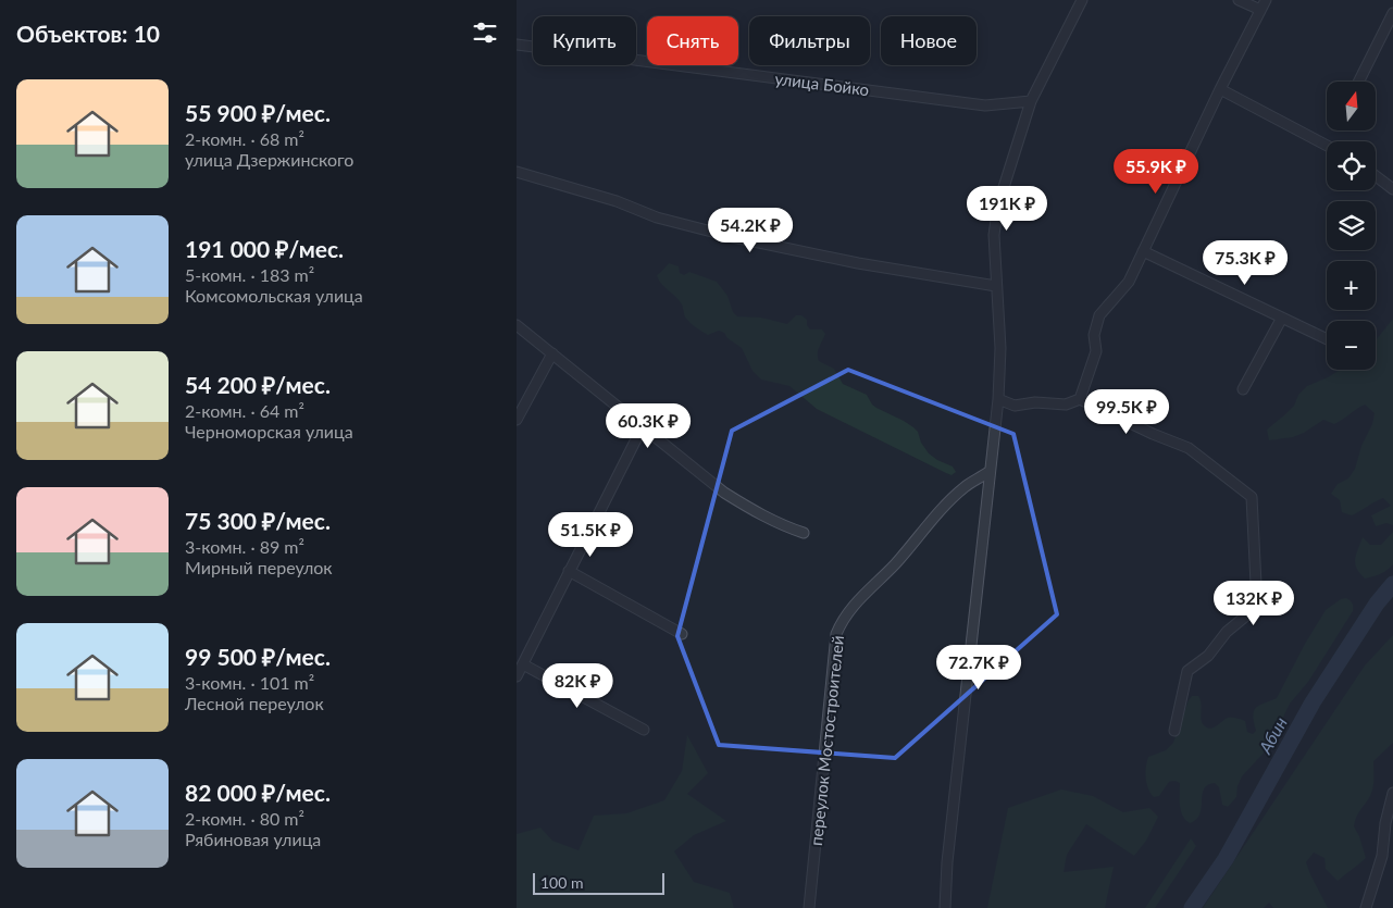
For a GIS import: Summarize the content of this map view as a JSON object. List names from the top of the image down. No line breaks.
{"streets":{"street":["улица Бойко","переулок Мостостроителей"]},"water":["Абин"],"scale_bar":"100 m","north":"top","page":{"heading":"Объектов: 10","chip":["Купить","Снять","Фильтры","Новое"],"list":[{"name":"55 900 ₽/мес.","note":"2-комн. · 68 m² · улица Дзержинского"},{"name":"191 000 ₽/мес.","note":"5-комн. · 183 m² · Комсомольская улица"},{"name":"54 200 ₽/мес.","note":"2-комн. · 64 m² · Черноморская улица"},{"name":"75 300 ₽/мес.","note":"3-комн. · 89 m² · Мирный переулок"},{"name":"99 500 ₽/мес.","note":"3-комн. · 101 m² · Лесной переулок"},{"name":"82 000 ₽/мес.","note":"2-комн. · 80 m² · Рябиновая улица"}],"map_buttons":["+","−"],"price":["55.9K ₽","191K ₽","54.2K ₽","75.3K ₽","99.5K ₽","60.3K ₽","51.5K ₽","132K ₽","72.7K ₽","82K ₽"],"scale":"100 m"}}
